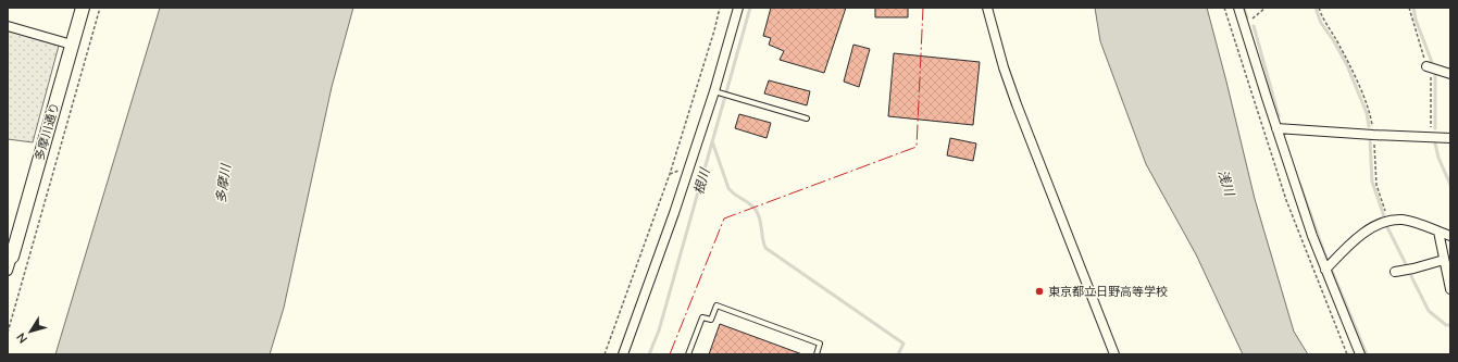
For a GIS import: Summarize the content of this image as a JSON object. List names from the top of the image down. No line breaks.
{"streets":{"street":["多摩川通り"]},"water":["根川","浅川","多摩川"],"places":["東京都立日野高等学校"],"north":"bottom left"}
